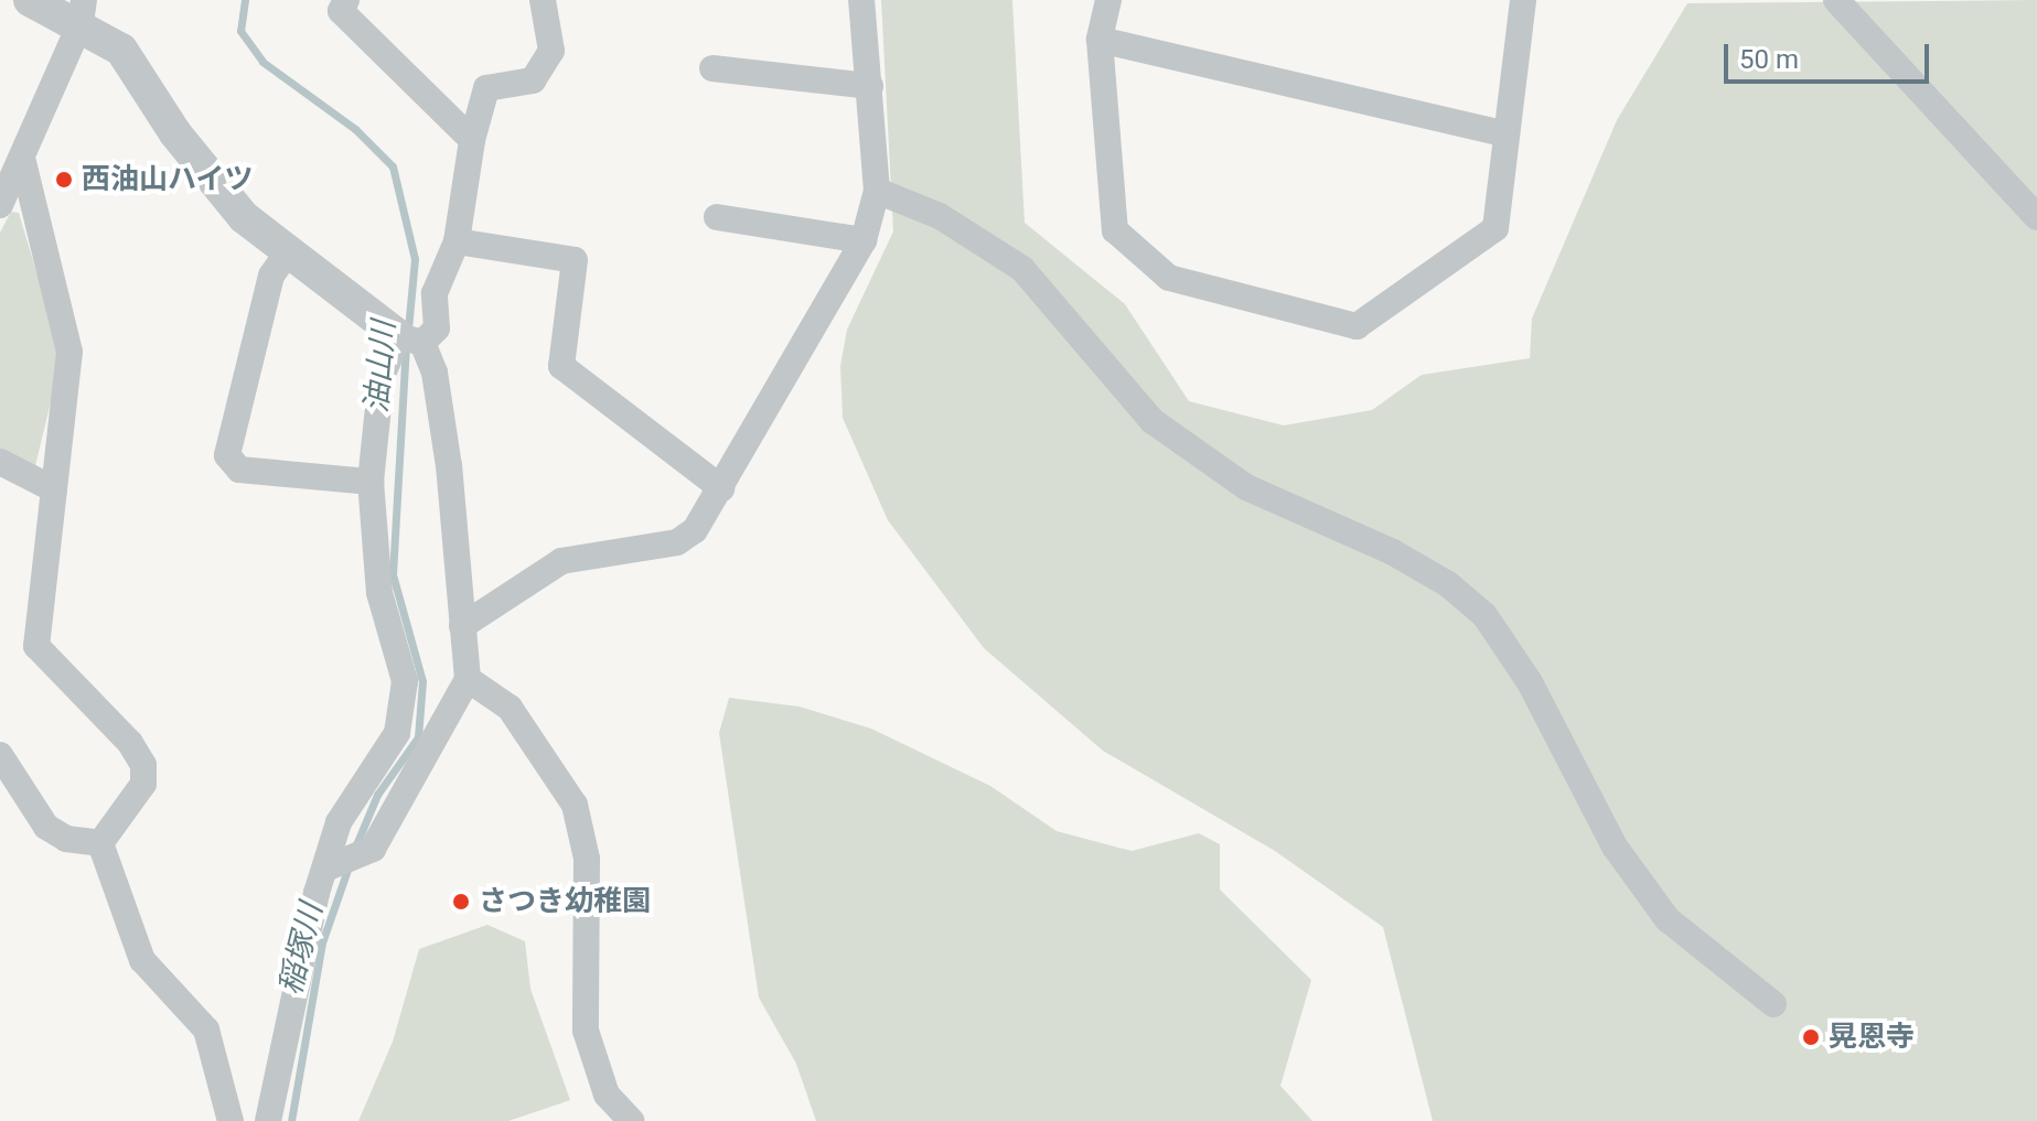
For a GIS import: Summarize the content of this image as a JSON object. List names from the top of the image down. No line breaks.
{"water":["油山川","稲塚川"],"places":["西油山ハイツ","さつき幼稚園","晃恩寺"],"scale_bar":"50 m"}
